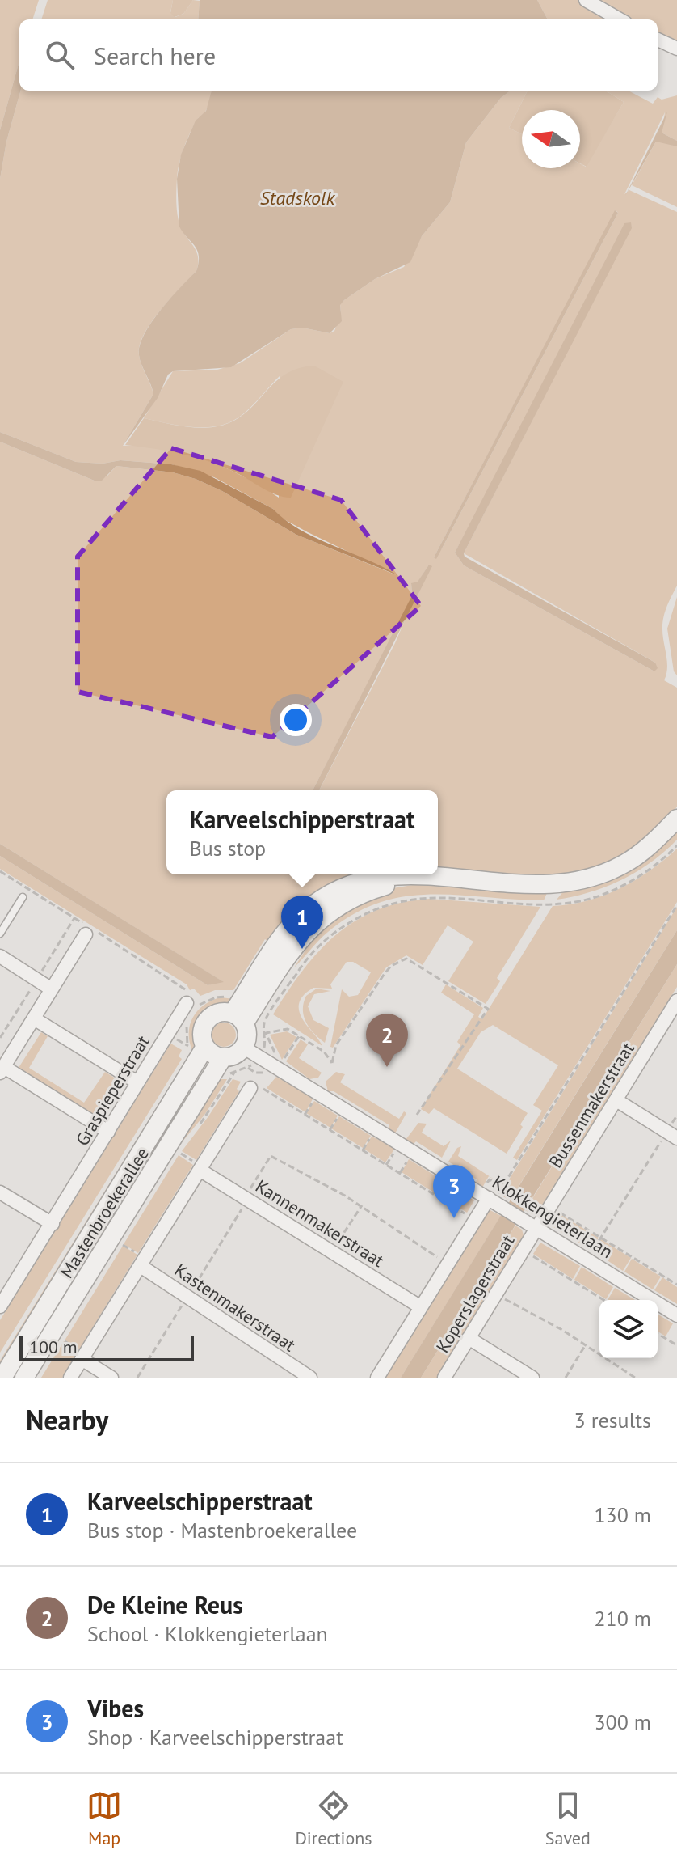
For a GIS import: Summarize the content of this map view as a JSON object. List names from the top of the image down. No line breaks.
{"streets":{"main road":["Mastenbroekerallee"],"street":["Graspieperstraat","Bussenmakerstraat","Klokkengieterlaan","Kannenmakerstraat","Koperslagerstraat","Kastenmakerstraat"]},"crossings":[["Bussenmakerstraat","Klokkengieterlaan"],["Bussenmakerstraat","Koperslagerstraat"],["Mastenbroekerallee","Klokkengieterlaan"],["Klokkengieterlaan","Koperslagerstraat"]],"water":["Stadskolk"],"scale_bar":"100 m","north":"left","page":{"search":"Search here","popup":["Karveelschipperstraat","Bus stop"],"pins":["1","2","3"],"scale":"100 m","heading":["Nearby","3 results"],"list":[{"mark":"1","name":"Karveelschipperstraat","note":"Bus stop · Mastenbroekerallee","value":"130 m"},{"mark":"2","name":"De Kleine Reus","note":"School · Klokkengieterlaan","value":"210 m"},{"mark":"3","name":"Vibes","note":"Shop · Karveelschipperstraat","value":"300 m"}],"nav":["Map","Directions","Saved"]}}
